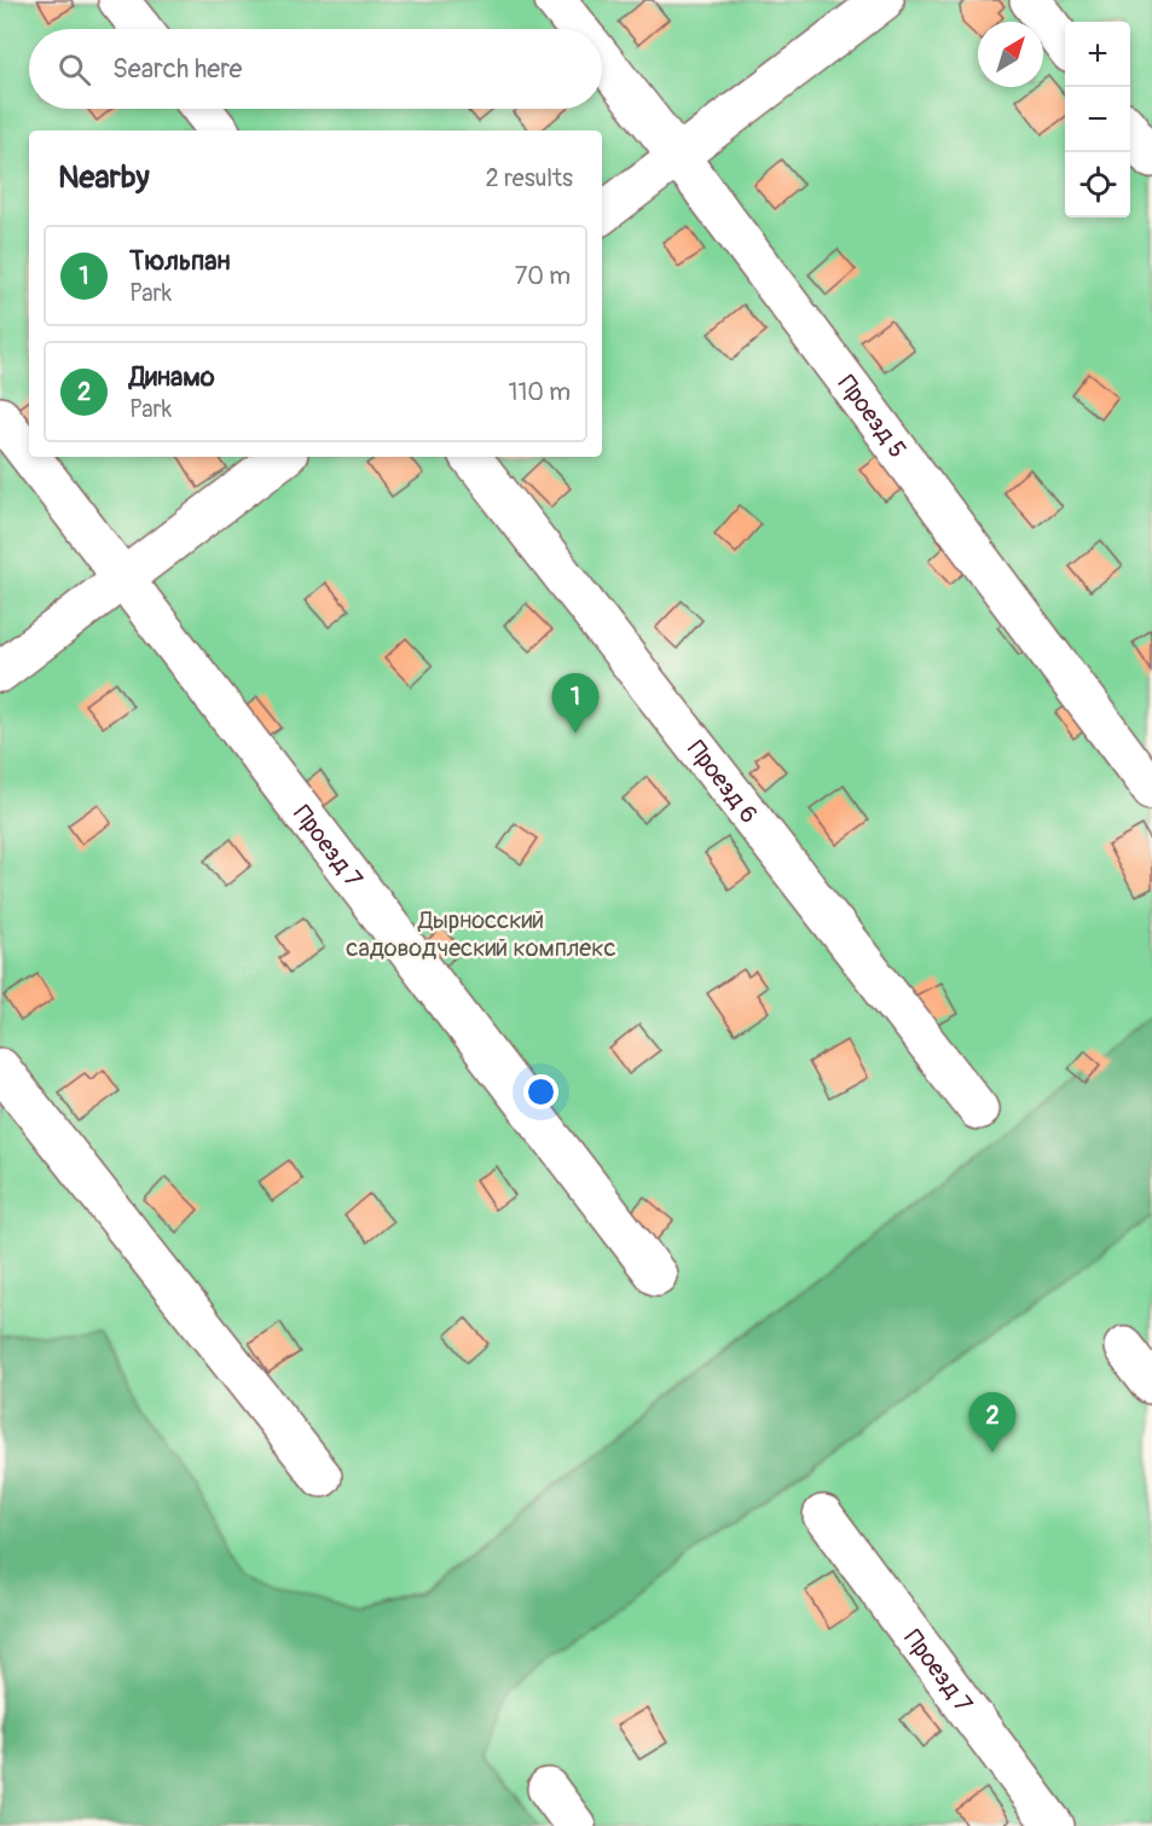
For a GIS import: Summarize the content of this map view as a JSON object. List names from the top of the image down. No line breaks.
{"streets":{"street":["Проезд 5","Проезд 6","Проезд 7"]},"parks":["Дырносский садоводческий комплекс"],"north":"top right","page":{"map_buttons":["+","−"],"search":"Search here","heading":["Nearby","2 results"],"list":[{"mark":"1","name":"Тюльпан","note":"Park","value":"70 m"},{"mark":"2","name":"Динамо","note":"Park","value":"110 m"}],"pins":["1","2"]}}
